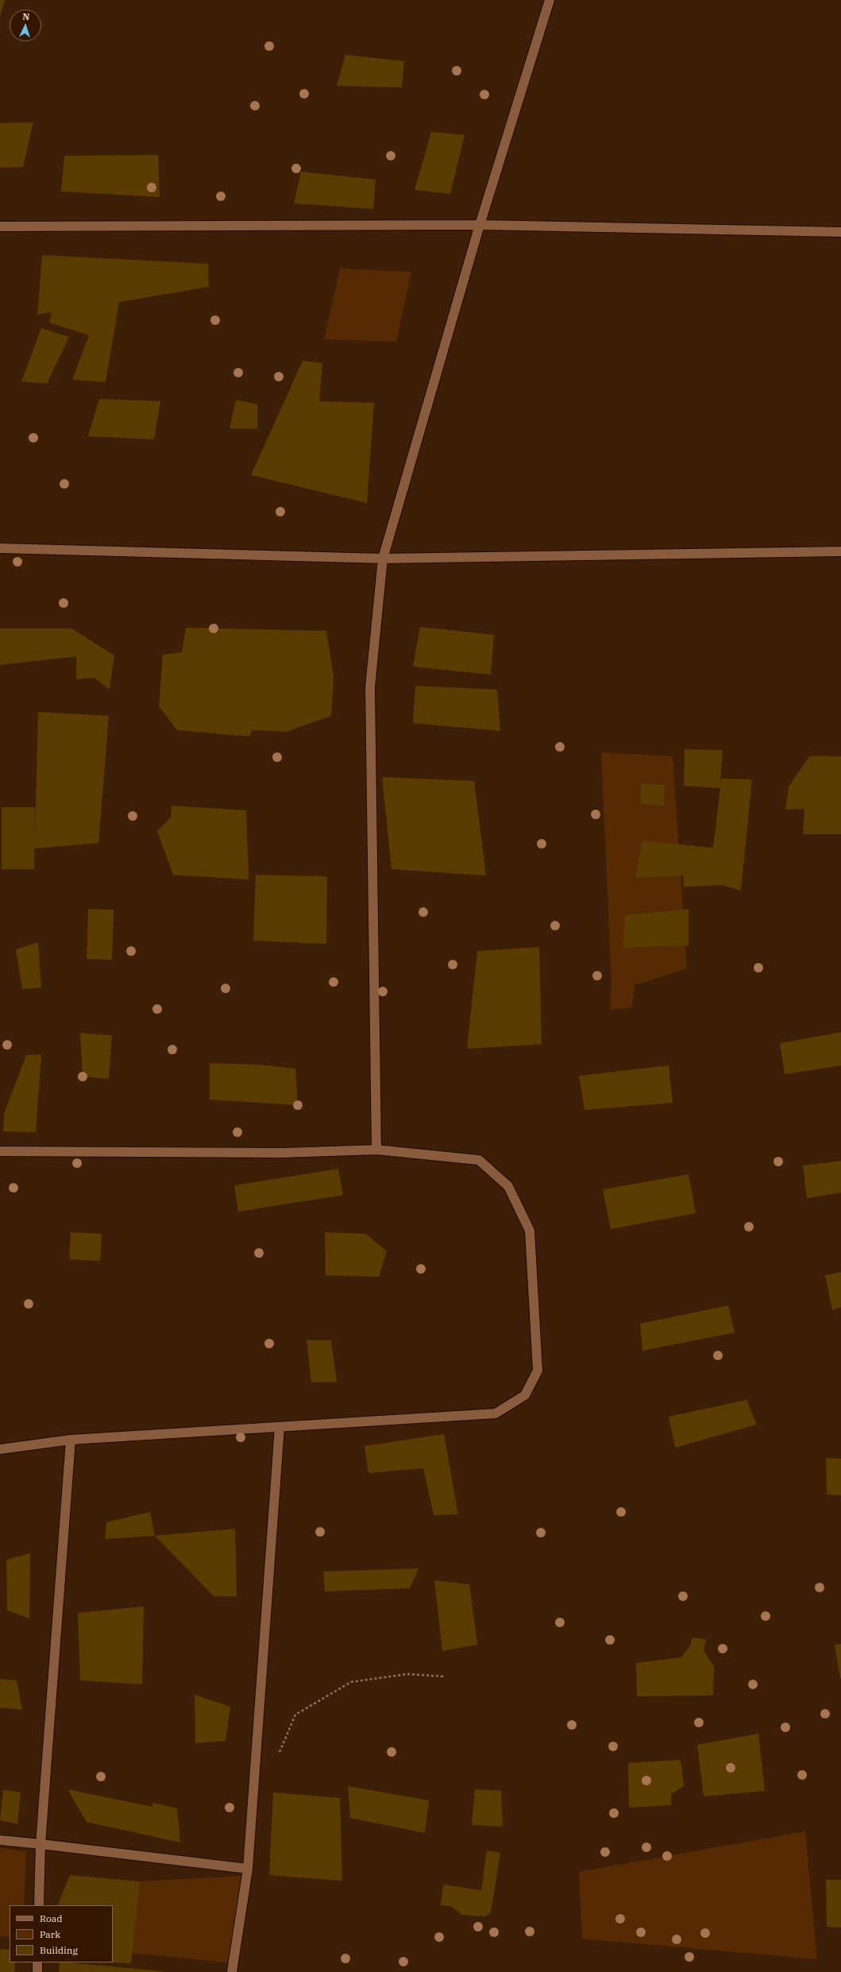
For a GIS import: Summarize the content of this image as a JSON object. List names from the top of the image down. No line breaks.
{"legend":["Road","Park","Building"],"north":"top"}
